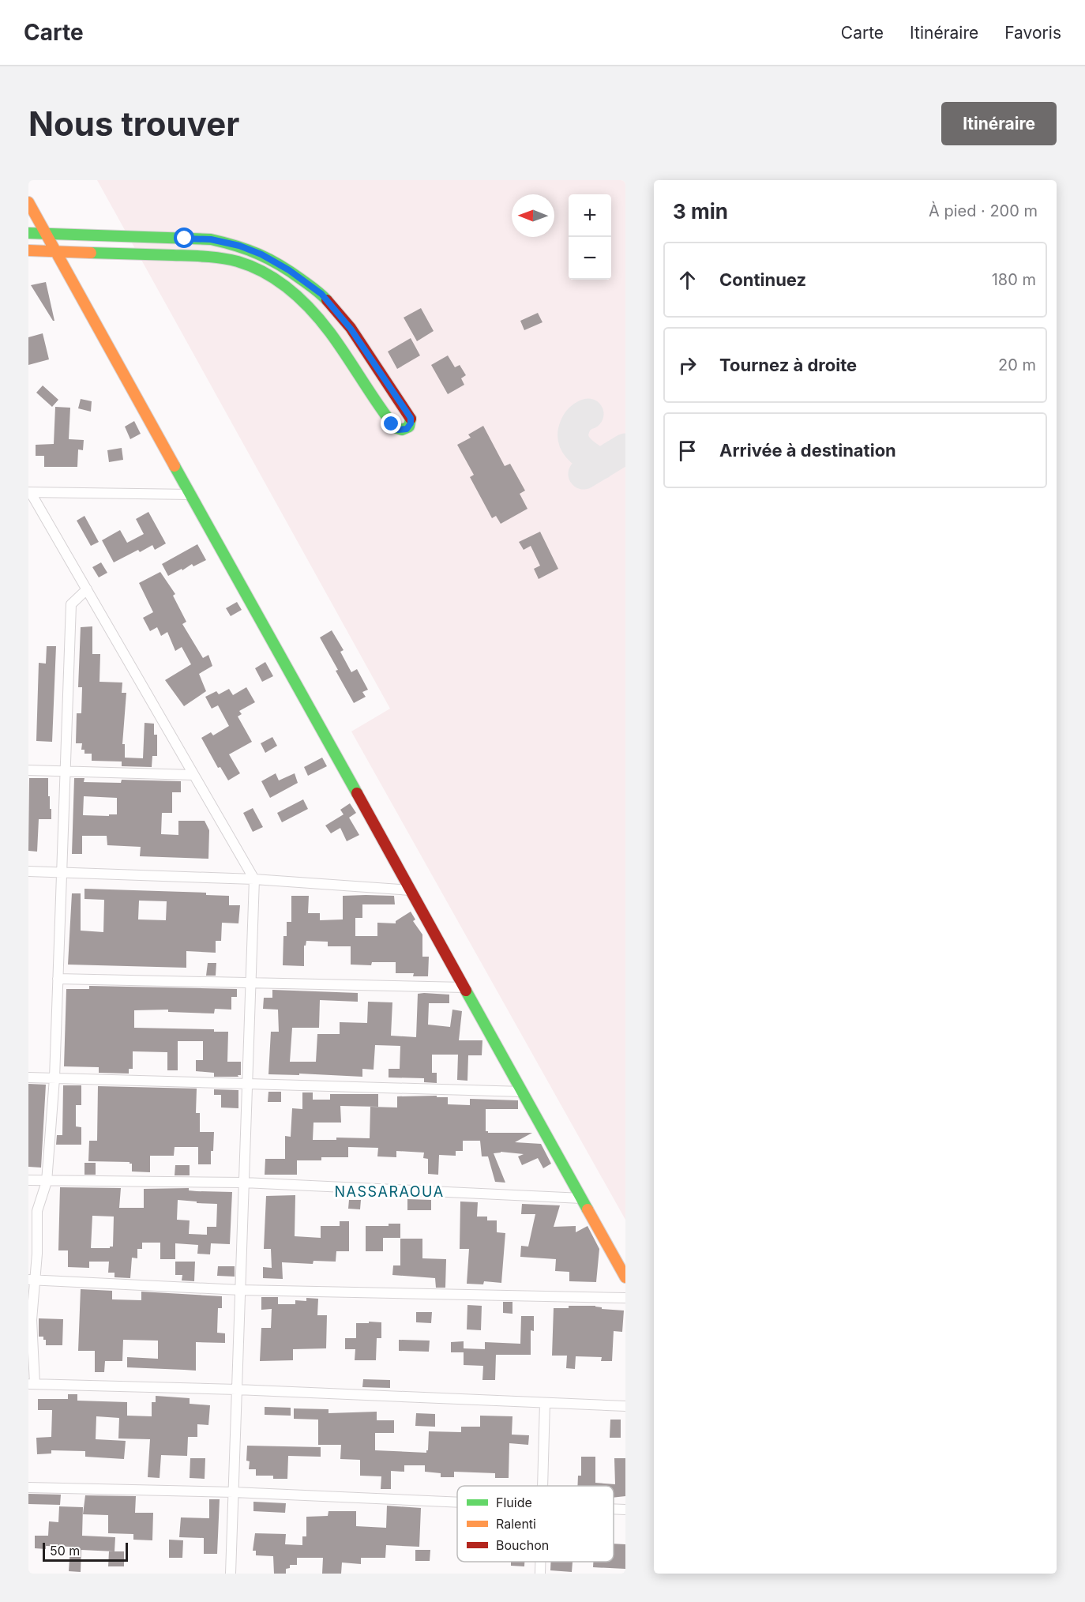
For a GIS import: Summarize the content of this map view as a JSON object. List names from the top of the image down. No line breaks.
{"districts":["NASSARAOUA"],"legend":["Fluide","Ralenti","Bouchon"],"scale_bar":"50 m","north":"left","page":{"header":"Carte","nav":["Carte","Itinéraire","Favoris"],"buttons":"Itinéraire","title":"Nous trouver","heading":["3 min","À pied · 200 m"],"map_buttons":["+","−"],"list":[["Continuez","180 m"],["Tournez à droite","20 m"],"Arrivée à destination"],"scale":"50 m"}}
